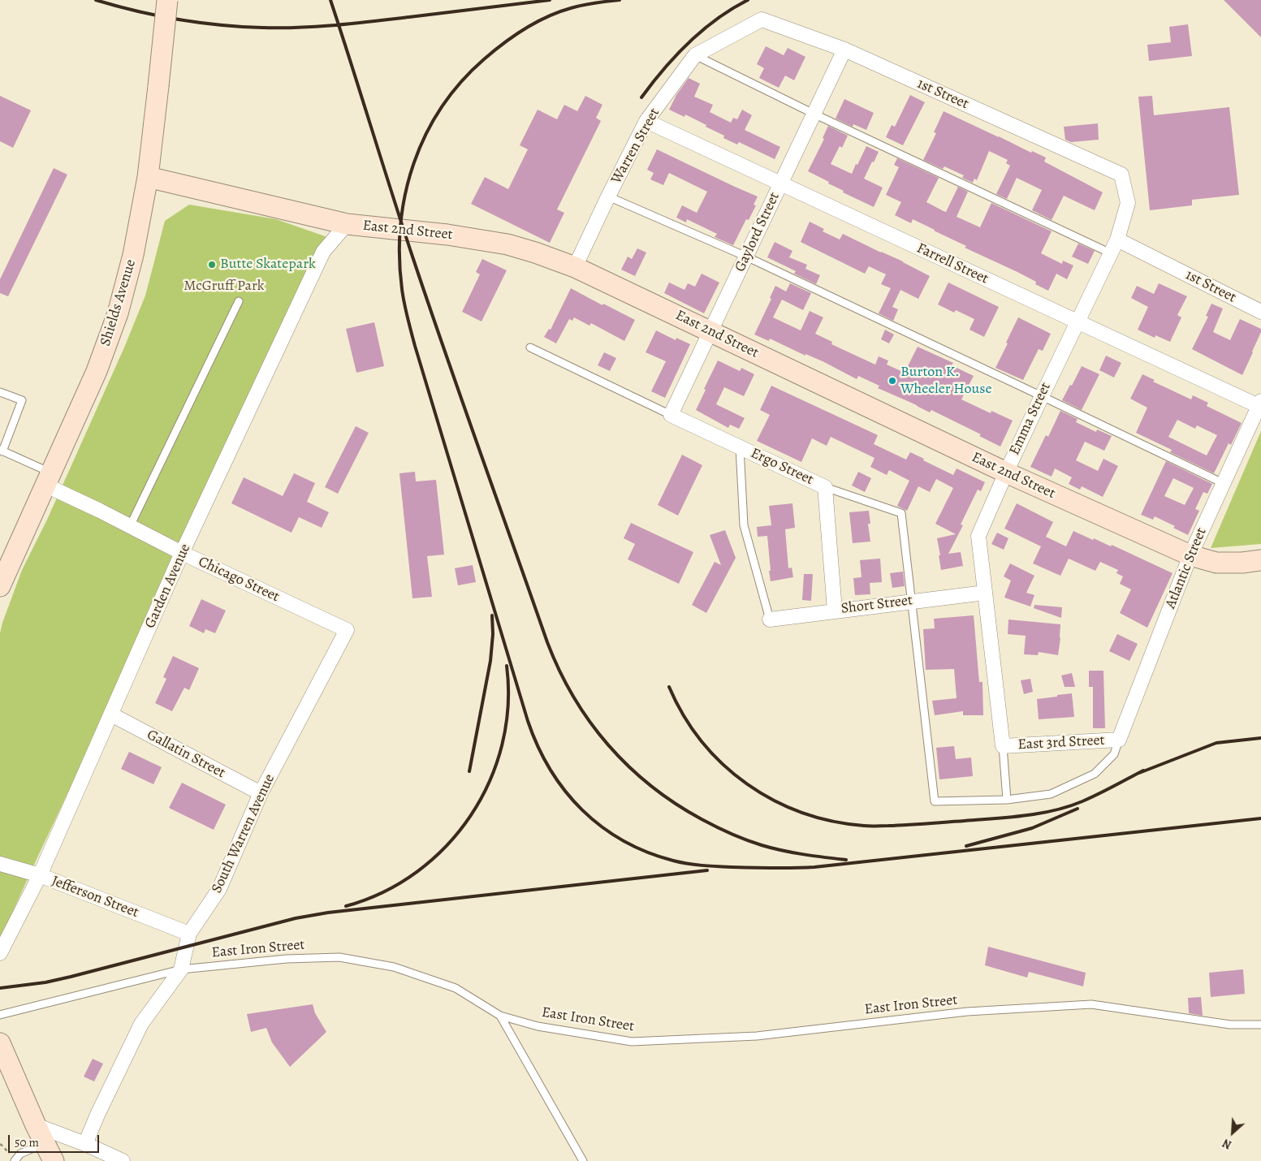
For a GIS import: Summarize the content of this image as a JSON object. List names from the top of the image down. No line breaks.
{"streets":{"street":["1st Street","Warren Street","East 2nd Street","Gaylord Street","Farrell Street","Shields Avenue","Emma Street","Ergo Street","Atlantic Street","Chicago Street","Garden Avenue","Short Street","East 3rd Street","Gallatin Street","South Warren Avenue","Jefferson Street"],"lane":["East Iron Street"]},"crossings":[["1st Street","Warren Street"],["1st Street","Gaylord Street"],["1st Street","Emma Street"],["Warren Street","East 2nd Street"],["Warren Street","Farrell Street"],["East 2nd Street","Gaylord Street"],["East 2nd Street","Shields Avenue"],["East 2nd Street","Emma Street"],["East 2nd Street","Atlantic Street"],["East 2nd Street","Garden Avenue"],["Gaylord Street","Farrell Street"],["Gaylord Street","Ergo Street"],["Farrell Street","Emma Street"],["Farrell Street","Atlantic Street"],["Shields Avenue","Chicago Street"],["Emma Street","Short Street"],["Emma Street","East 3rd Street"],["Ergo Street","Short Street"],["Atlantic Street","East 3rd Street"],["Chicago Street","Garden Avenue"],["Chicago Street","South Warren Avenue"],["Garden Avenue","Gallatin Street"],["Garden Avenue","Jefferson Street"],["Gallatin Street","South Warren Avenue"],["South Warren Avenue","Jefferson Street"],["South Warren Avenue","East Iron Street"]],"parks":["McGruff Park"],"places":["Butte Skatepark","Burton K. Wheeler House"],"scale_bar":"50 m","north":"bottom left"}
